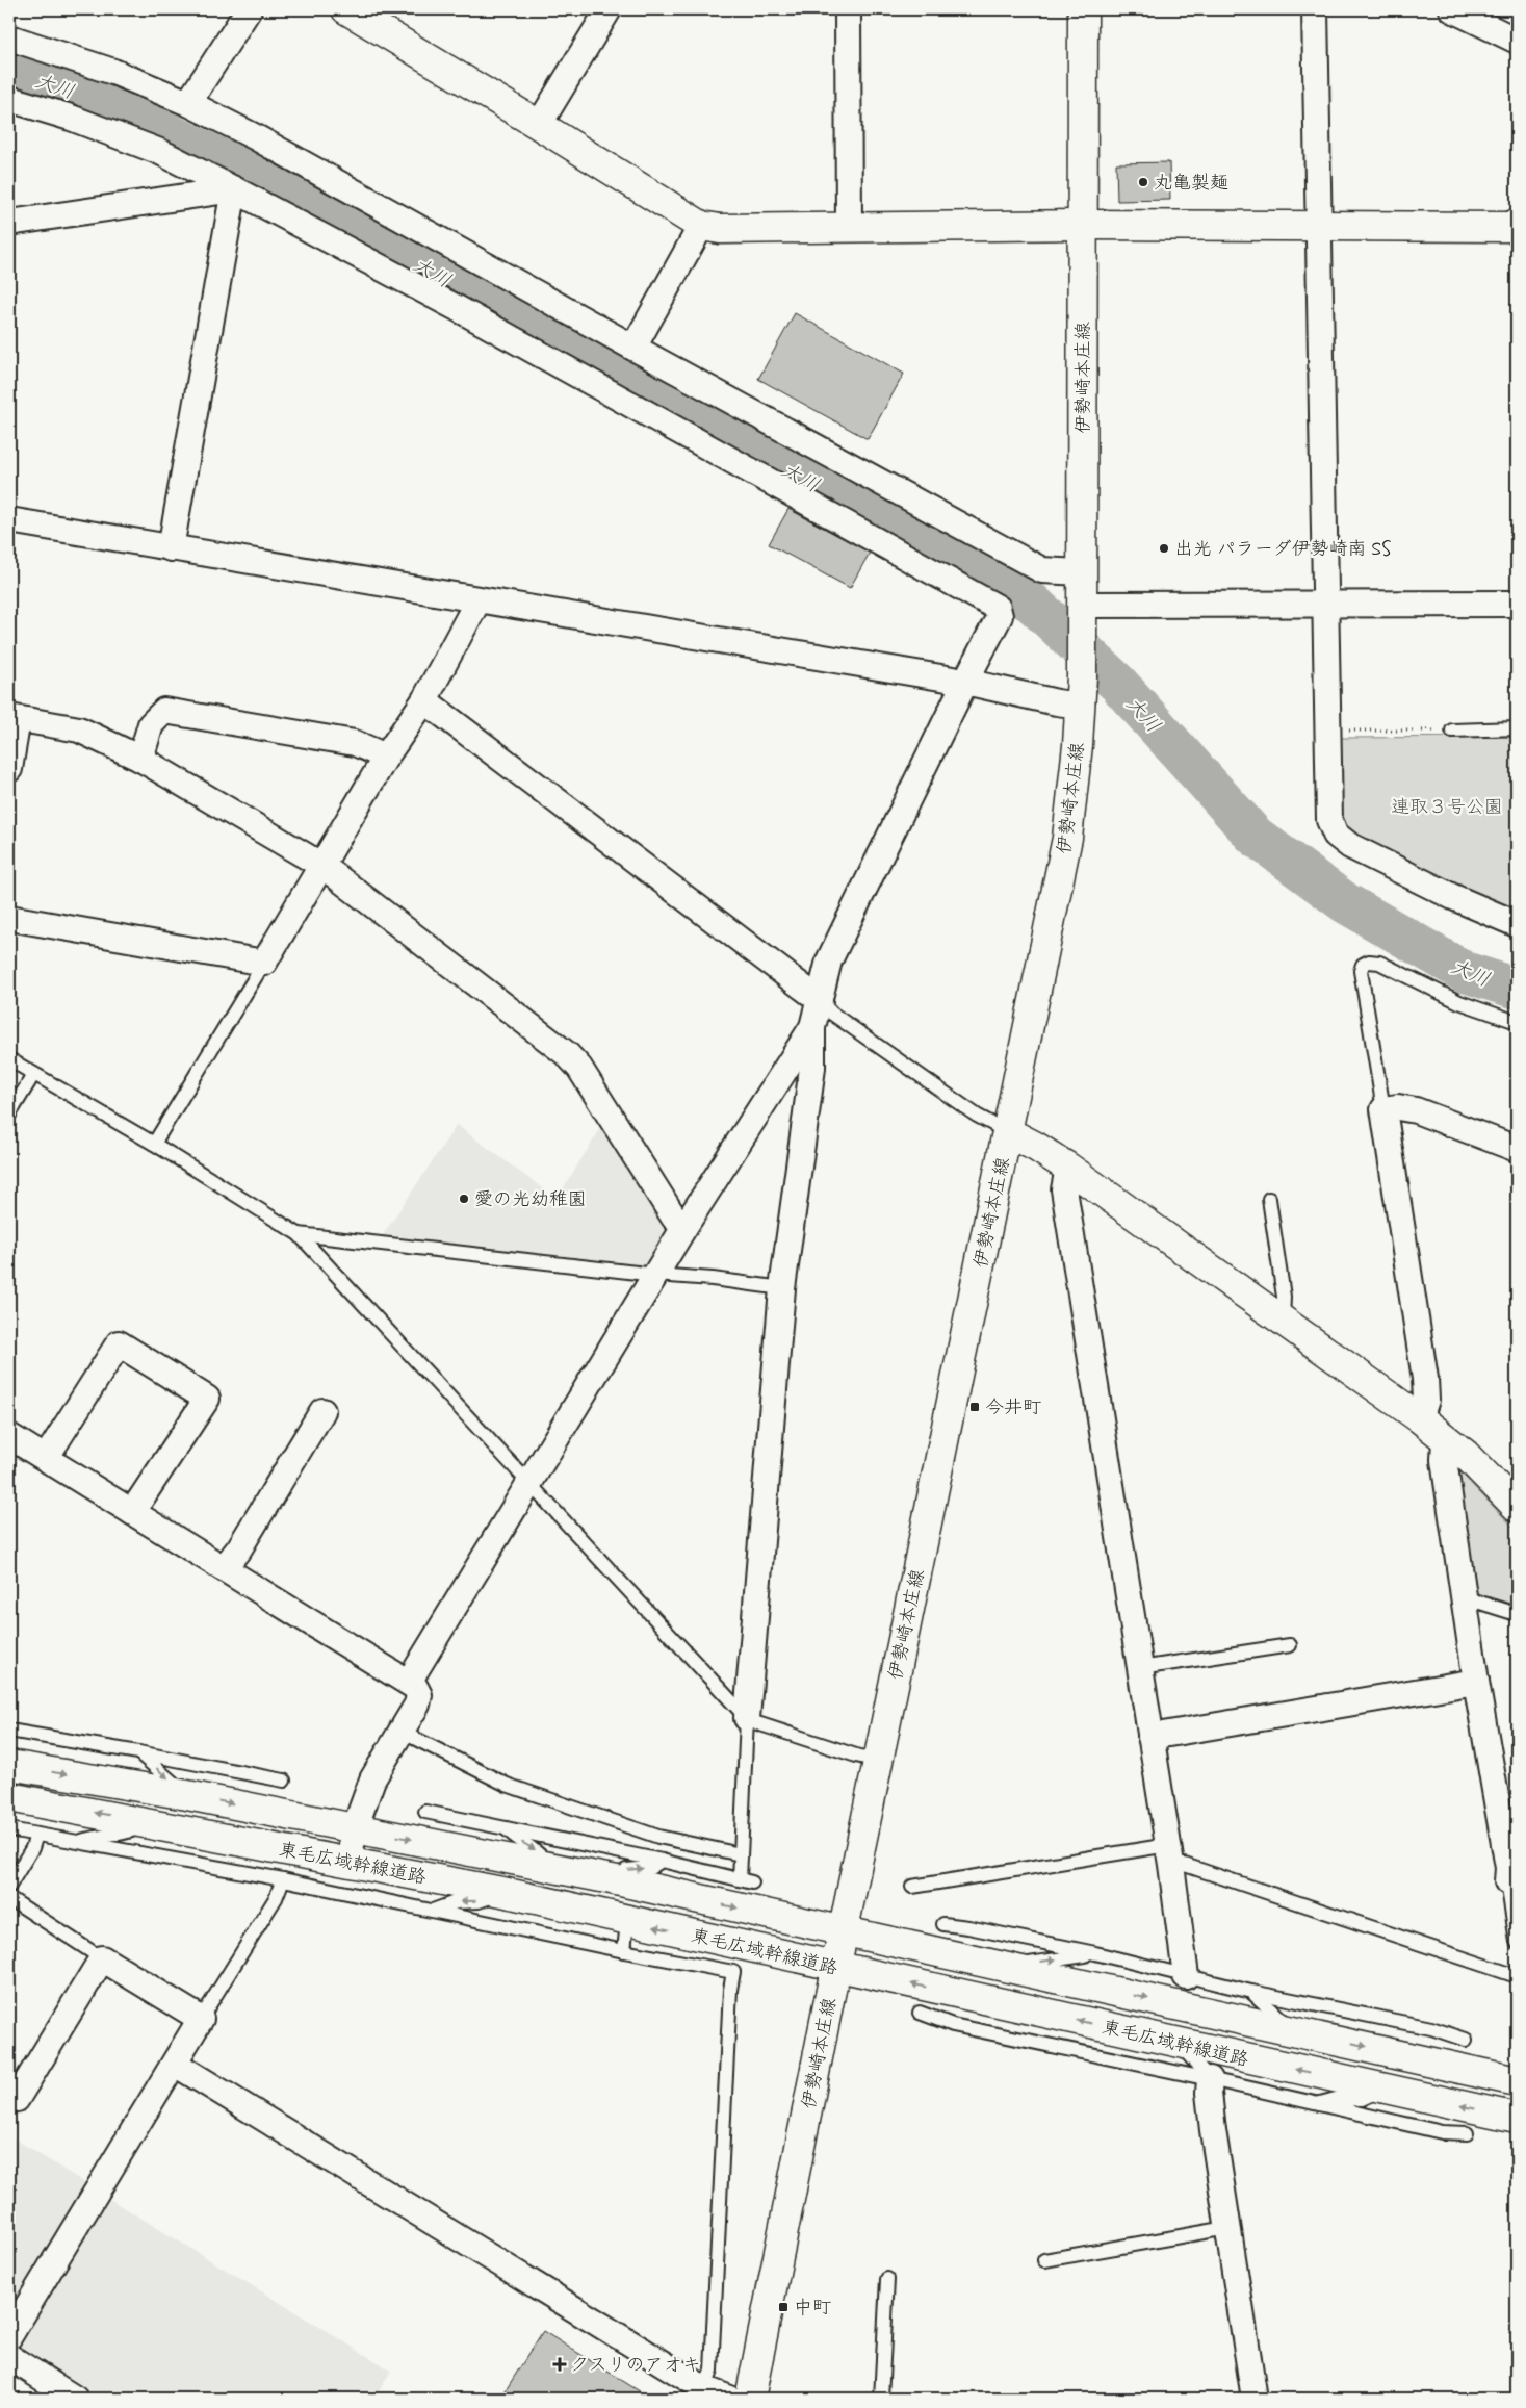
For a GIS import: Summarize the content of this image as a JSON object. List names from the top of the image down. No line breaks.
{"streets":{"main road":["伊勢崎本庄線","東毛広域幹線道路"]},"crossings":[["伊勢崎本庄線","東毛広域幹線道路"]],"water":["大川"],"parks":["連取３号公園"],"places":{"other":["丸亀製麺","出光 パラーダ伊勢崎南 SS","愛の光幼稚園"],"transit":["今井町","中町"],"health":["クスリのアオキ"]}}
